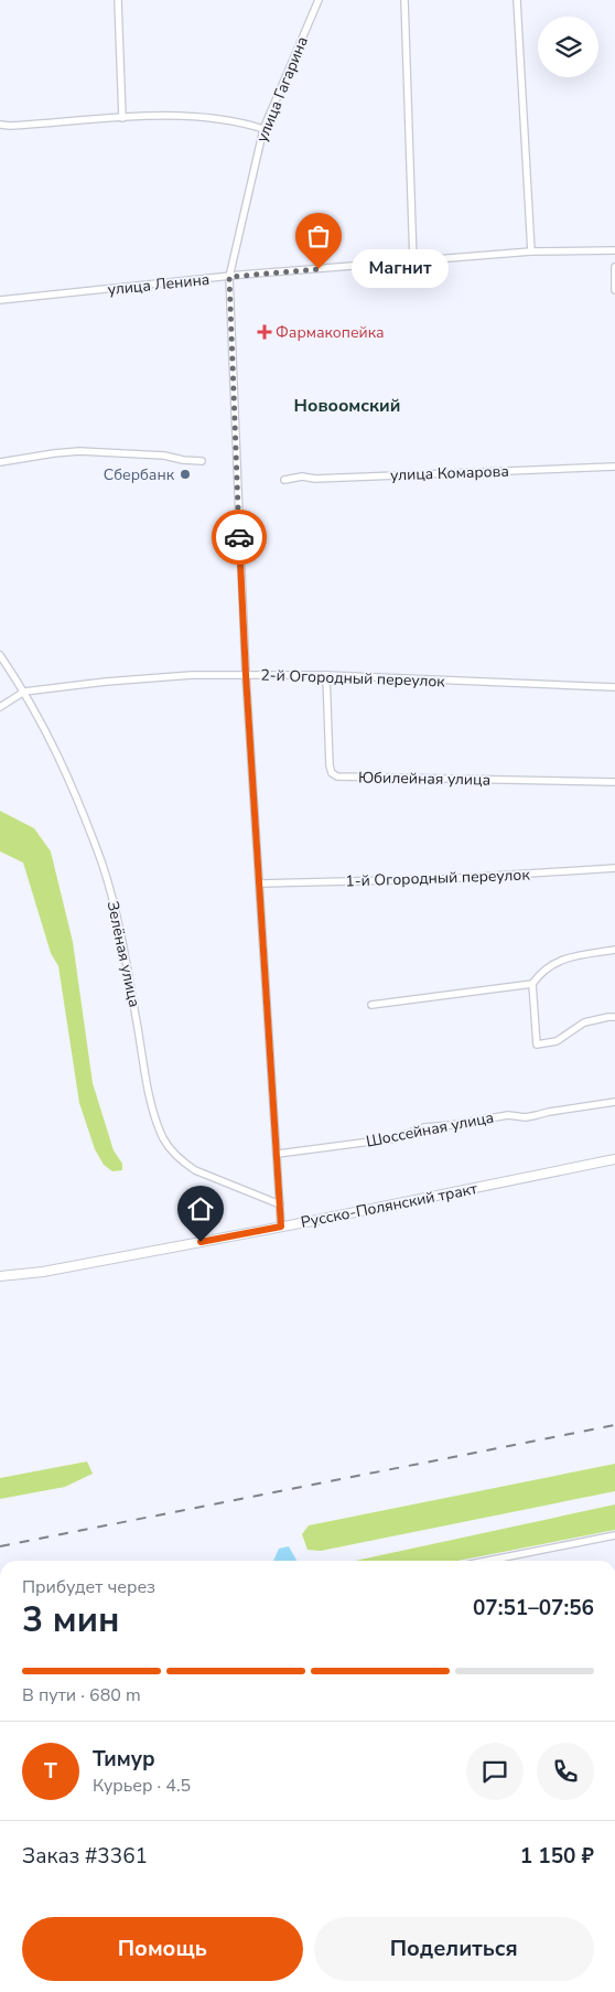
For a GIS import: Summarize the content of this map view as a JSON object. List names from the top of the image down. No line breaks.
{"streets":{"main road":["Русско-Полянский тракт"],"street":["улица Гагарина","улица Ленина","улица Комарова","2-й Огородный переулок","Юбилейная улица","1-й Огородный переулок","Зелёная улица","Шоссейная улица"]},"crossings":[["улица Гагарина","улица Ленина"],["улица Гагарина","2-й Огородный переулок"],["улица Гагарина","1-й Огородный переулок"],["улица Гагарина","Зелёная улица"],["улица Гагарина","Шоссейная улица"],["улица Гагарина","Русско-Полянский тракт"],["2-й Огородный переулок","Юбилейная улица"],["2-й Огородный переулок","Зелёная улица"]],"districts":["Новоомский"],"places":{"other":["Магнит","Сбербанк"],"health":["Фармакопейка"]},"page":{"bubble":"Магнит","heading":["3 мин","Прибудет через","07:51–07:56"],"panel":["Тимур","Курьер · 4.5","Заказ #3361","1 150 ₽"],"bar":"В пути · 680 m","round":"Т","buttons":["Помощь","Поделиться"]}}
